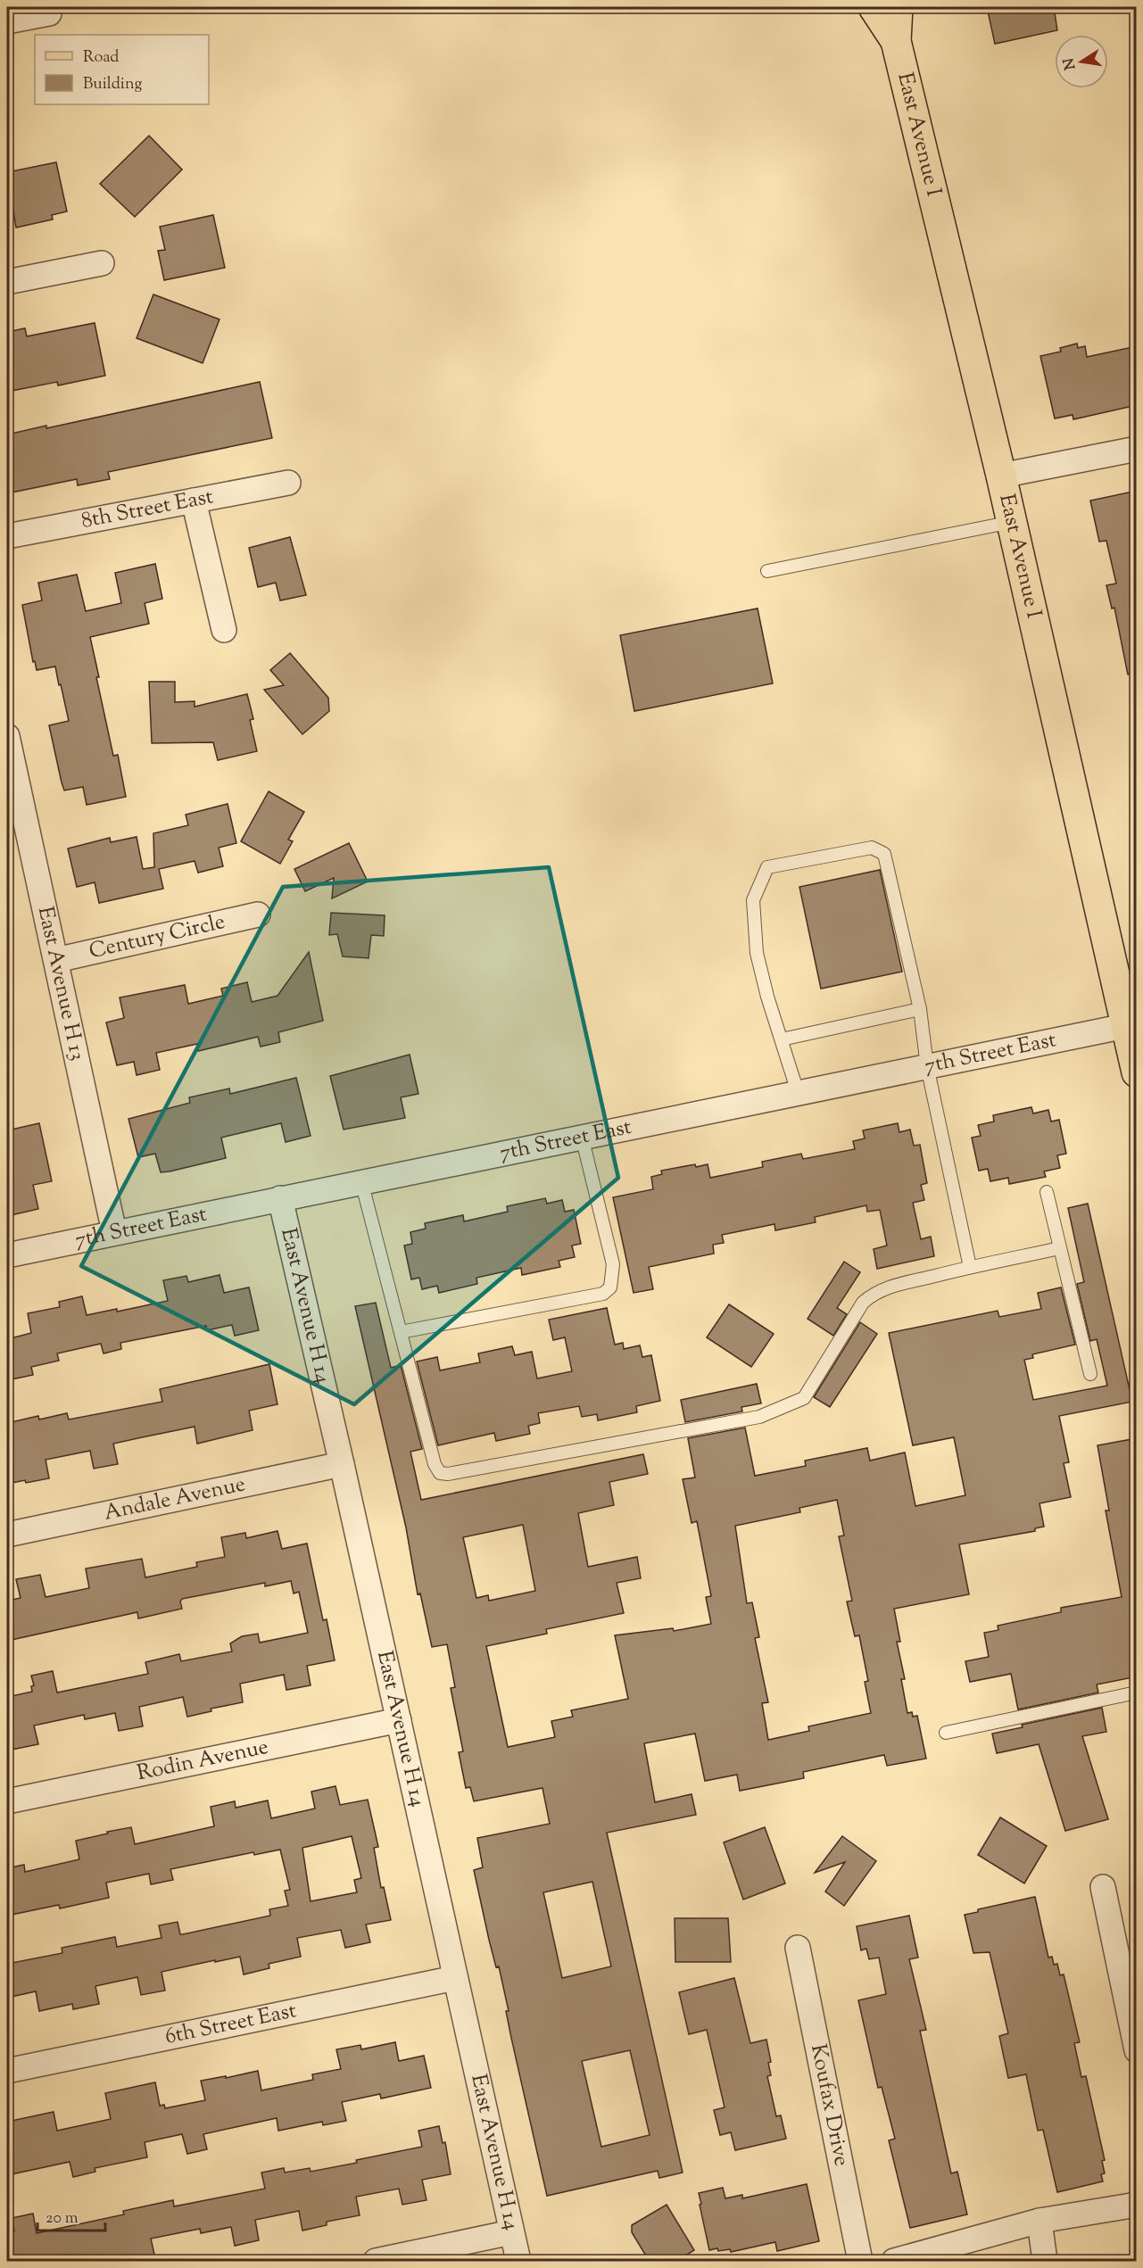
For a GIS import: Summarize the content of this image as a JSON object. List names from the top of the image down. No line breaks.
{"streets":{"main road":["East Avenue I"],"street":["8th Street East","Century Circle","East Avenue H 13","7th Street East","East Avenue H 14","Andale Avenue","Rodin Avenue","6th Street East","Koufax Drive"]},"crossings":[["East Avenue I","7th Street East"],["Century Circle","East Avenue H 13"],["East Avenue H 13","7th Street East"],["7th Street East","East Avenue H 14"],["East Avenue H 14","Andale Avenue"],["East Avenue H 14","Rodin Avenue"],["East Avenue H 14","6th Street East"]],"legend":["Road","Building"],"scale_bar":"20 m","north":"left"}
